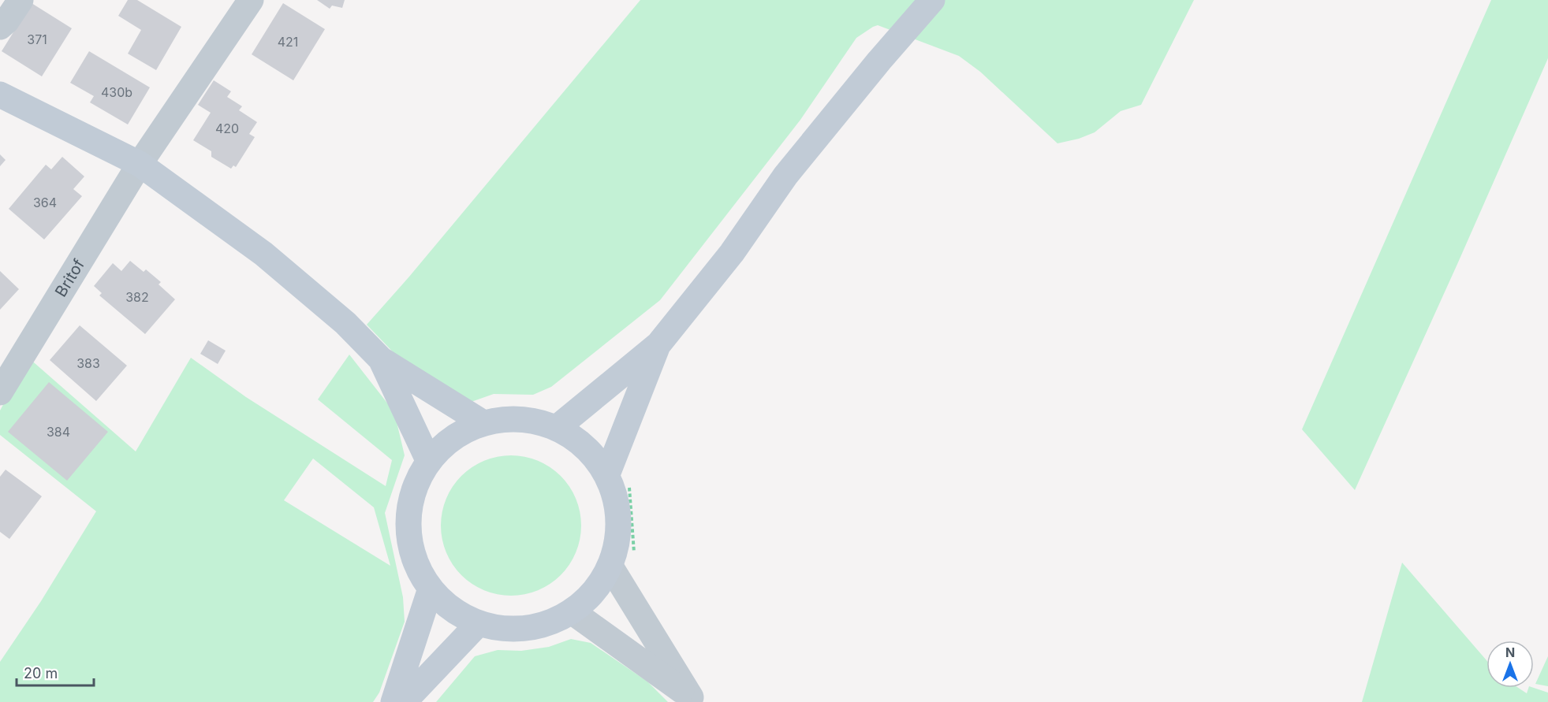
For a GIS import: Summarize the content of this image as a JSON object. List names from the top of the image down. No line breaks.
{"streets":{"street":["Britof"]},"house_numbers":["371","421","430b","420","364","382","383","384"],"scale_bar":"20 m","north":"top"}
